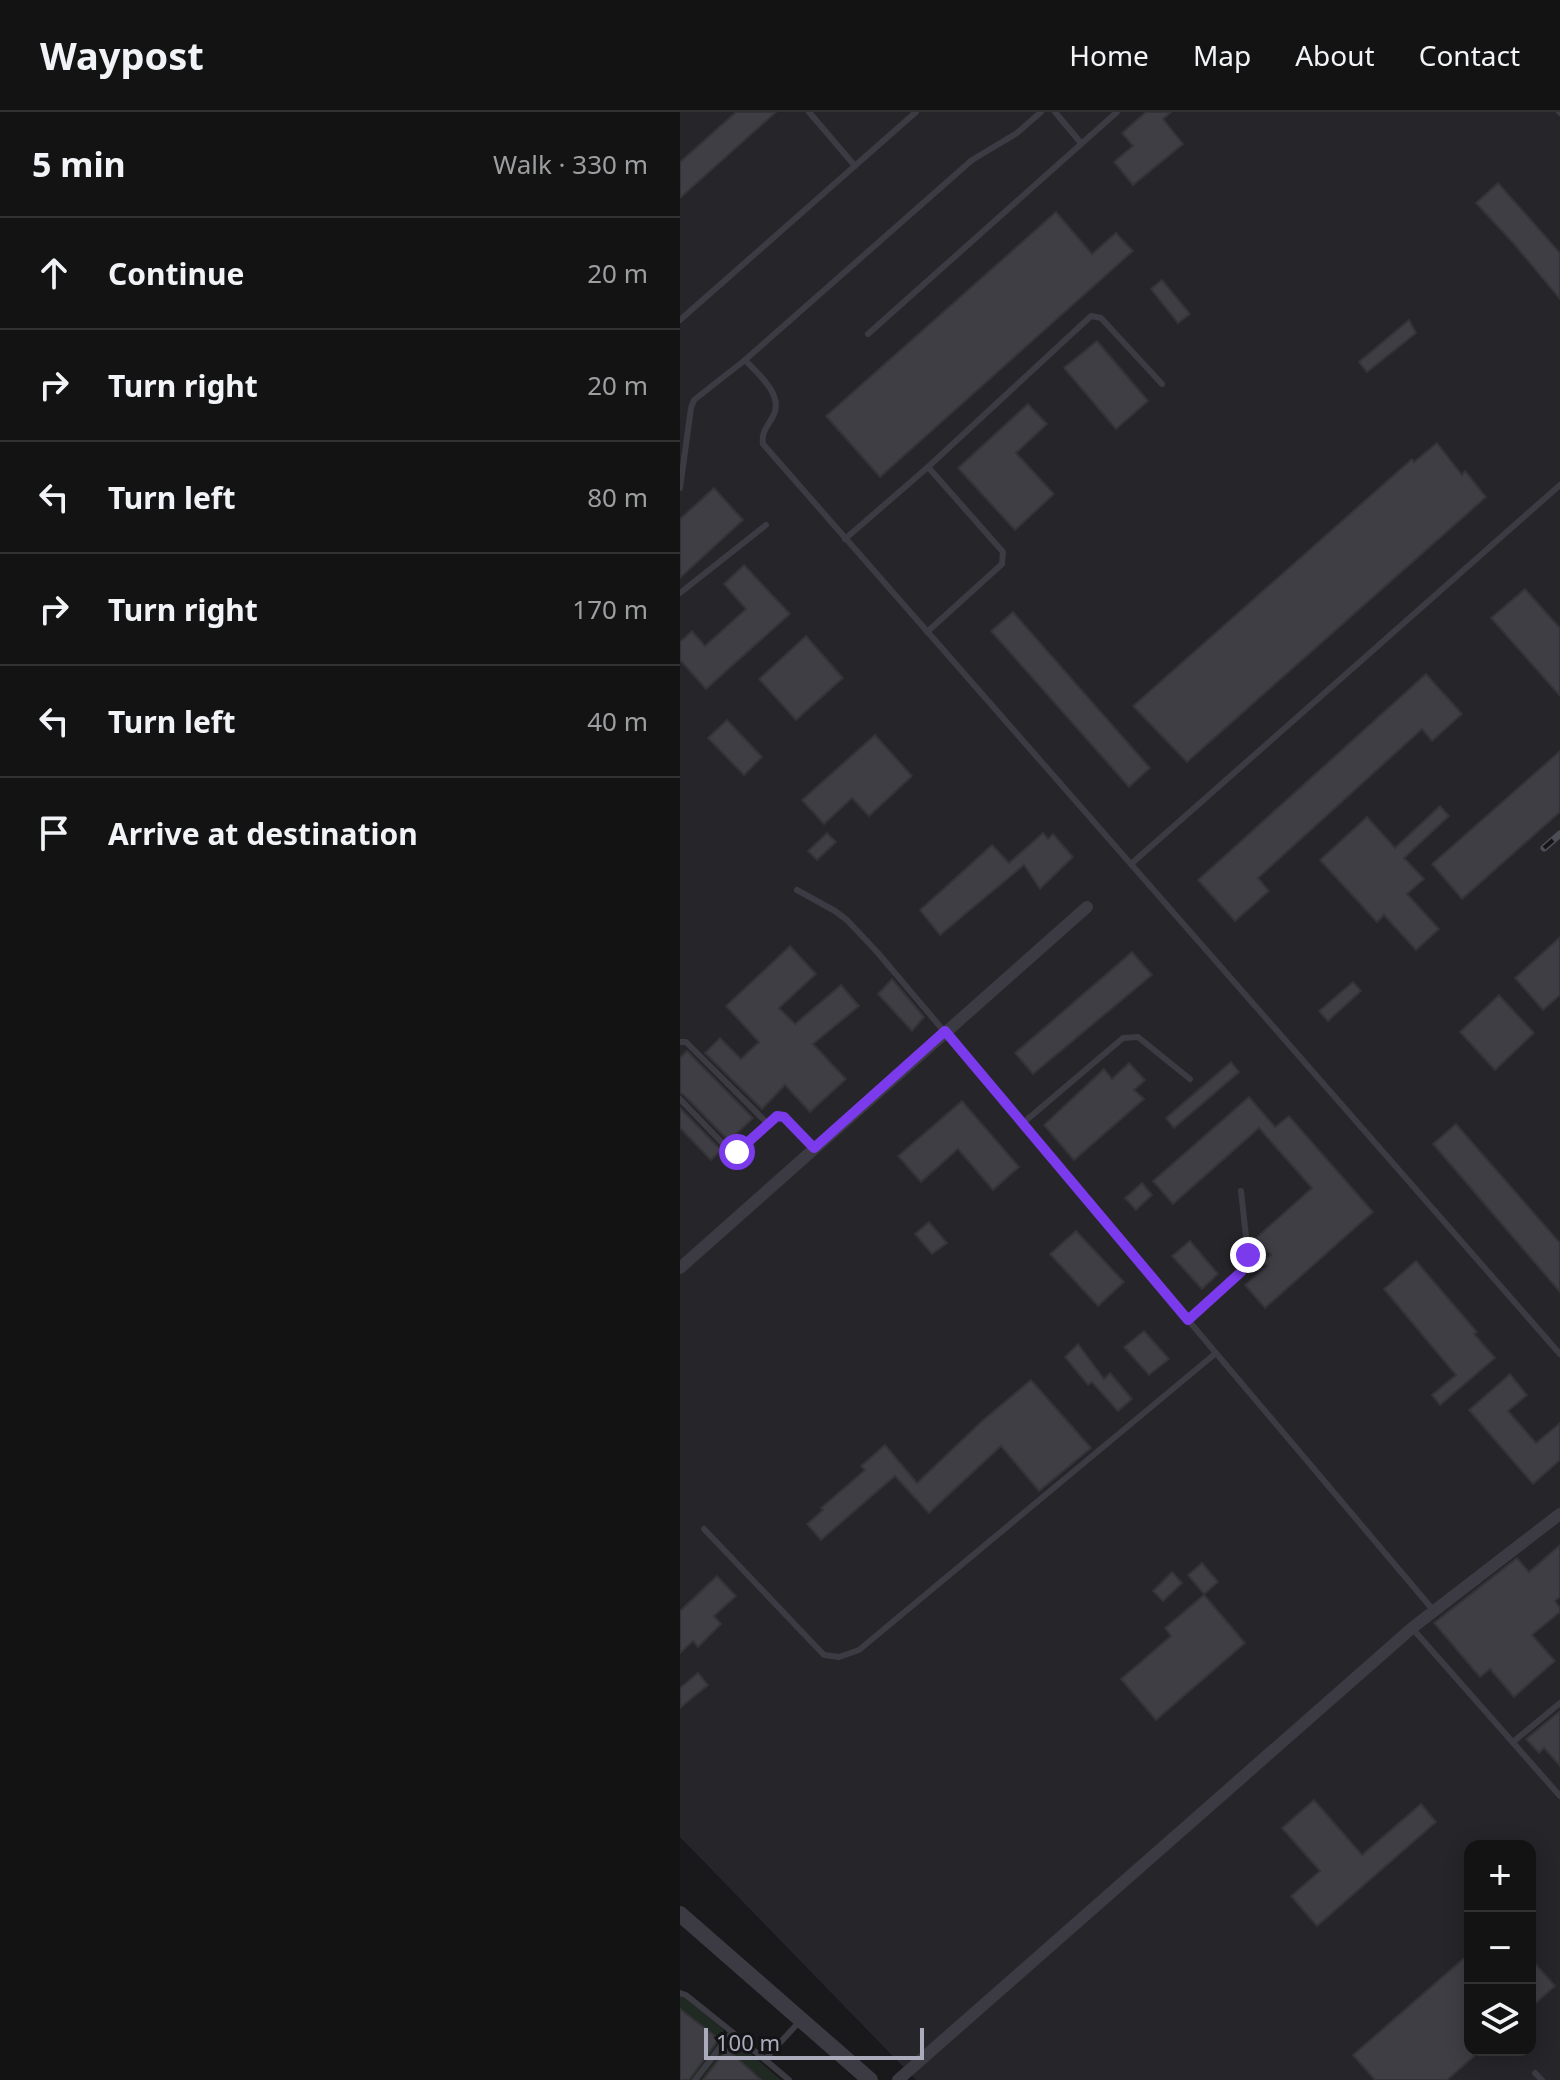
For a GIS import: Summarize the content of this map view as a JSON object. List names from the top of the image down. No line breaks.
{"scale_bar":"100 m","page":{"header":"Waypost","nav":["Home","Map","About","Contact"],"heading":["5 min","Walk · 330 m"],"list":[["Continue","20 m"],["Turn right","20 m"],["Turn left","80 m"],["Turn right","170 m"],["Turn left","40 m"],"Arrive at destination"],"map_buttons":["+","−"],"scale":"100 m"}}
